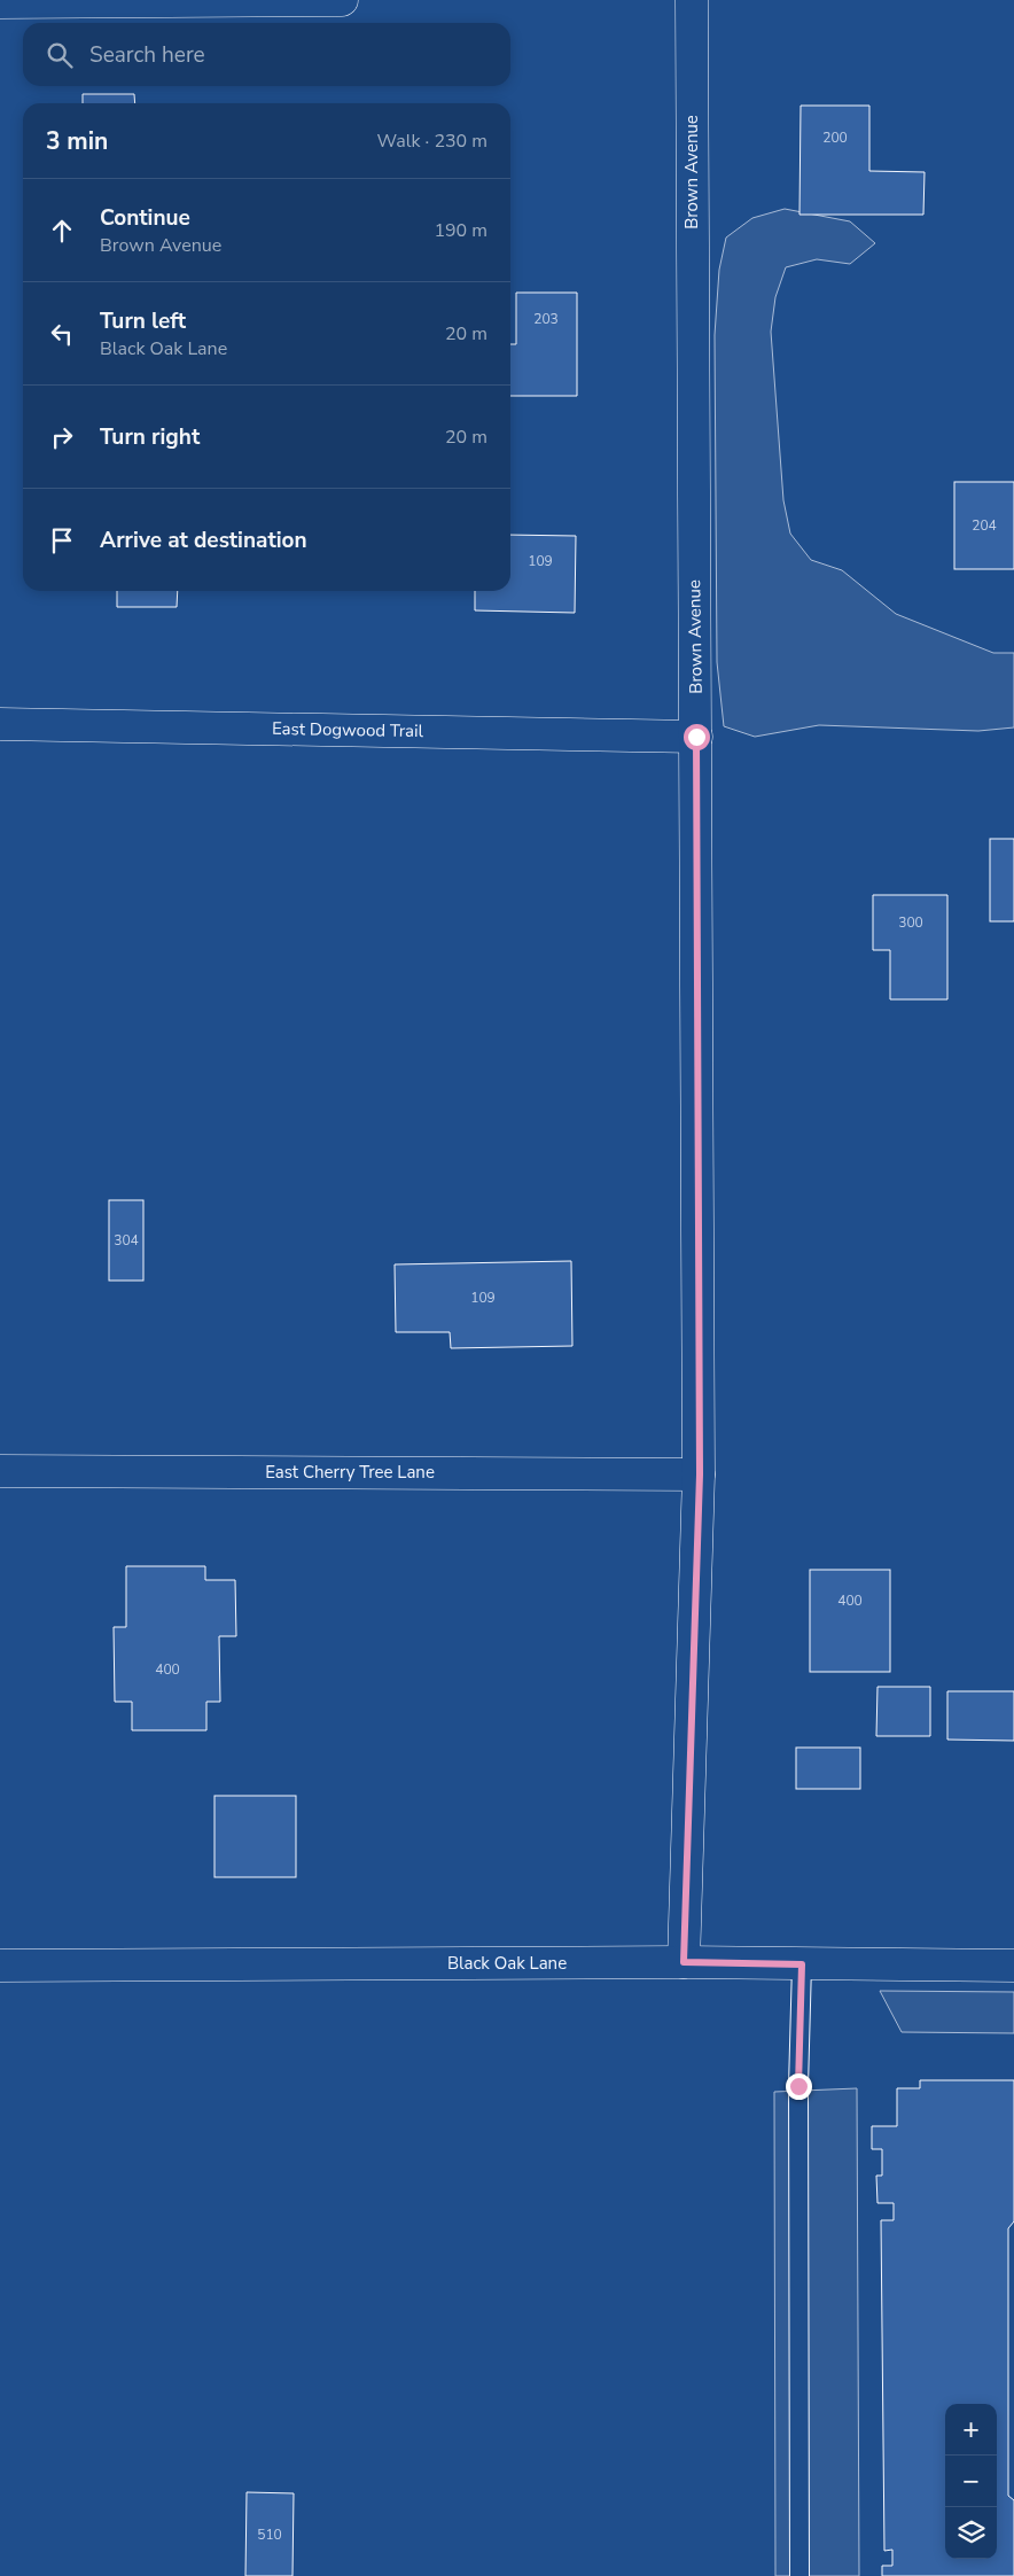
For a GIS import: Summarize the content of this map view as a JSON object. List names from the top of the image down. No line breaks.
{"streets":{"street":["Brown Avenue","East Dogwood Trail","East Cherry Tree Lane","Black Oak Lane"]},"crossings":[["Brown Avenue","East Dogwood Trail"],["Brown Avenue","East Cherry Tree Lane"],["Brown Avenue","Black Oak Lane"]],"house_numbers":["200","203","204","109","300","304","109","400","400","510"],"page":{"search":"Search here","heading":["3 min","Walk · 230 m"],"list":[["Continue","Brown Avenue","190 m"],["Turn left","Black Oak Lane","20 m"],["Turn right","20 m"],"Arrive at destination"],"map_buttons":["+","−"]}}
